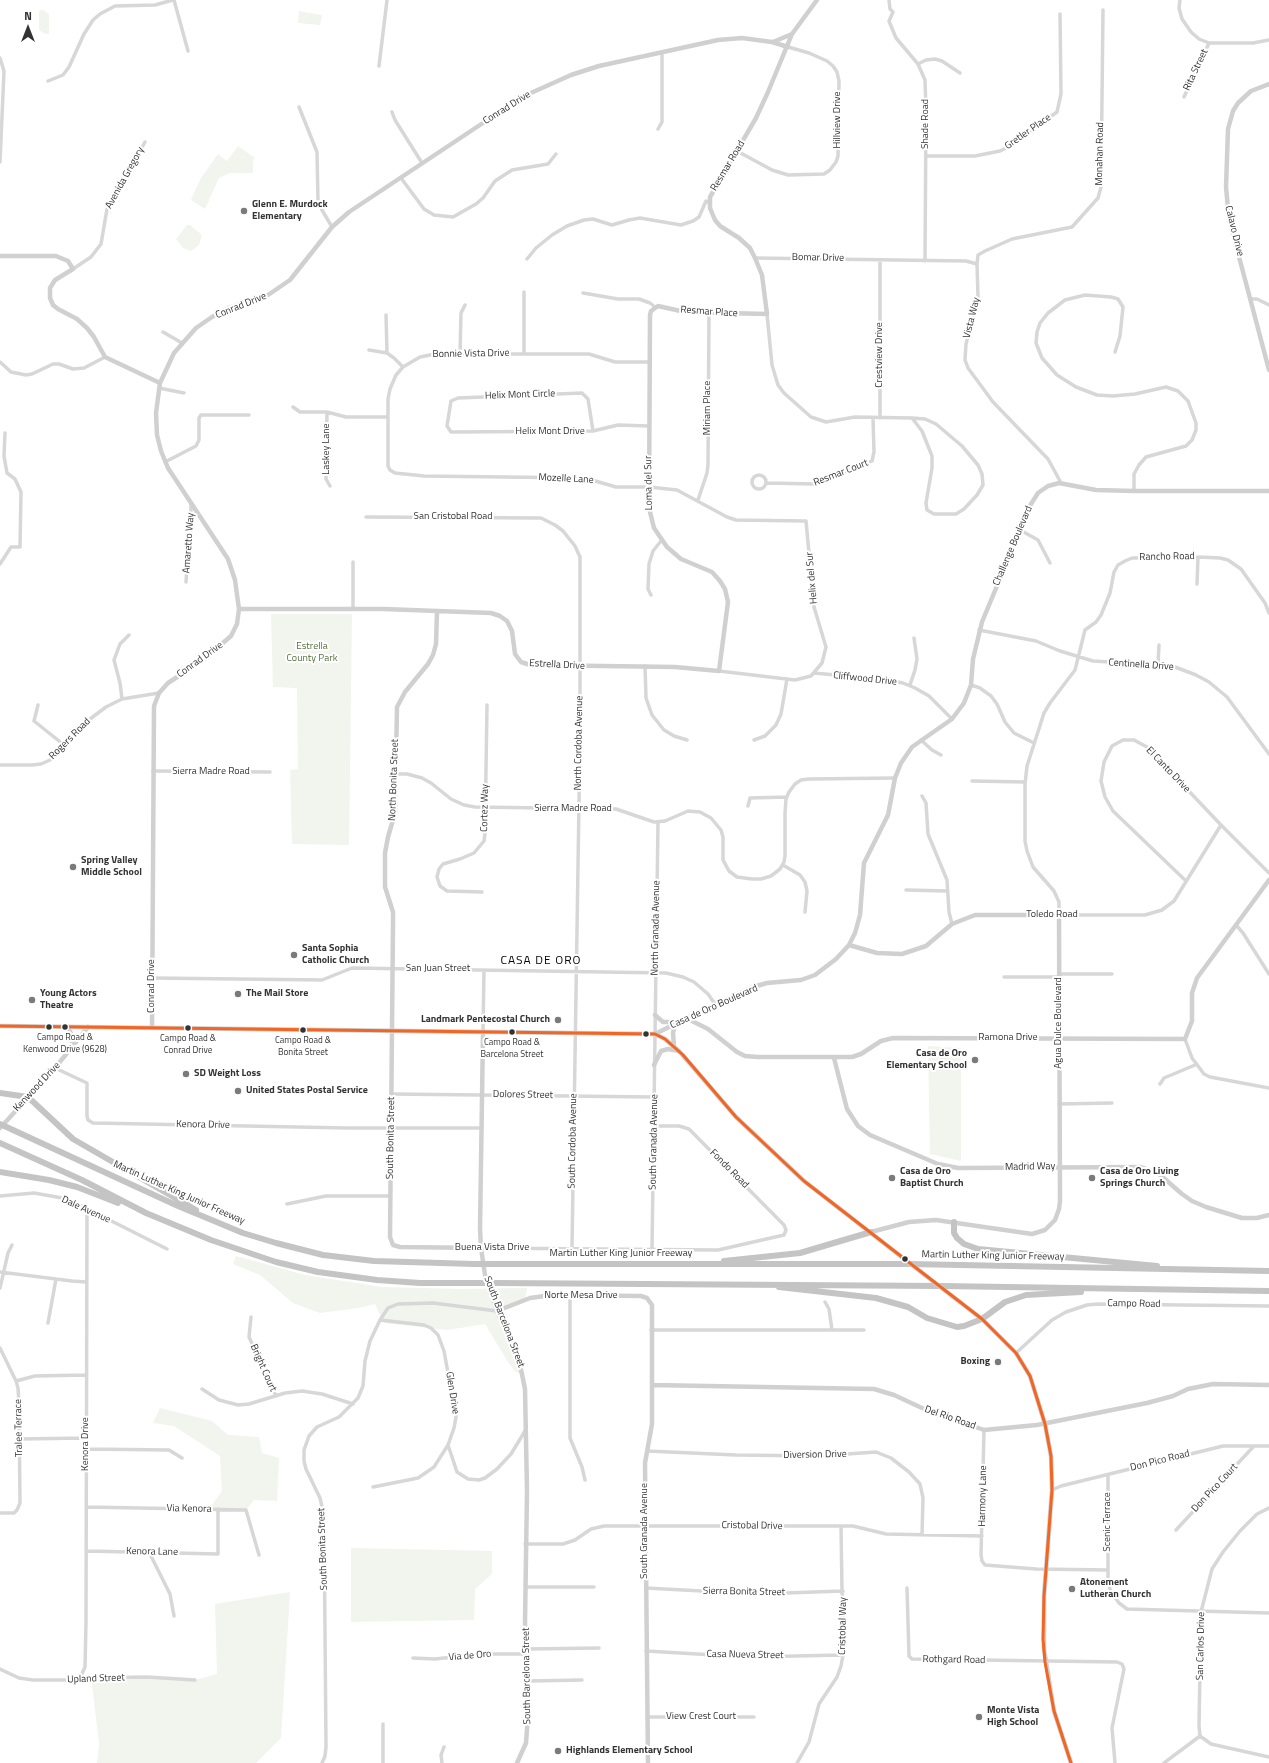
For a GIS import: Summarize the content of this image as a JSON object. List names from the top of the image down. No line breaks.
{"streets":{"highway":["Martin Luther King Junior Freeway"],"street":["Rita Street","Conrad Drive","Hillview Drive","Shade Road","Gretler Place","Monahan Road","Resmar Road","Avenida Gregory","Calavo Drive","Bomar Drive","Resmar Place","Vista Way","Bonnie Vista Drive","Crestview Drive","Helix Mont Circle","Miriam Place","Helix Mont Drive","Laskey Lane","Resmar Court","Mozelle Lane","Loma del Sur","San Cristobal Road","Amaretto Way","Challenge Boulevard","Rancho Road","Helix del Sur","Estrella Drive","Centinella Drive","Cliffwood Drive","Rogers Road","North Cordoba Avenue","El Canto Drive","Sierra Madre Road","North Bonita Street","Cortez Way","Toledo Road","North Granada Avenue","San Juan Street","Casa de Oro Boulevard","Agua Dulce Boulevard","Ramona Drive","Kenwood Drive","Dolores Street","Kenora Drive","South Bonita Street","South Cordoba Avenue","South Granada Avenue","Madrid Way","Fondo Road","Dale Avenue","Buena Vista Drive","Norte Mesa Drive","Campo Road","South Barcelona Street","Bright Court","Glen Drive","Del Rio Road","Tralee Terrace","Diversion Drive","Don Pico Road","Don Pico Court","Harmony Lane","Via Kenora","Scenic Terrace","Cristobal Drive","Kenora Lane","Sierra Bonita Street","Cristobal Way","San Carlos Drive","Casa Nueva Street","Via de Oro","Rothgard Road","Upland Street","View Crest Court"]},"crossings":[["Conrad Drive","Hillview Drive"],["Conrad Drive","Resmar Road"],["Conrad Drive","Amaretto Way"],["Conrad Drive","Estrella Drive"],["Conrad Drive","Rogers Road"],["Conrad Drive","Sierra Madre Road"],["Conrad Drive","San Juan Street"],["Hillview Drive","Resmar Road"],["Shade Road","Gretler Place"],["Monahan Road","Vista Way"],["Resmar Road","Bomar Drive"],["Resmar Road","Resmar Place"],["Resmar Road","Crestview Drive"],["Resmar Road","Resmar Court"],["Bomar Drive","Crestview Drive"],["Resmar Place","Miriam Place"],["Resmar Place","Loma del Sur"],["Vista Way","Challenge Boulevard"],["Bonnie Vista Drive","Mozelle Lane"],["Bonnie Vista Drive","Loma del Sur"],["Helix Mont Circle","Helix Mont Drive"],["Miriam Place","Mozelle Lane"],["Helix Mont Drive","Loma del Sur"],["Mozelle Lane","Loma del Sur"],["Mozelle Lane","Helix del Sur"],["Loma del Sur","Estrella Drive"],["San Cristobal Road","North Cordoba Avenue"],["Challenge Boulevard","Centinella Drive"],["Challenge Boulevard","Cliffwood Drive"],["Challenge Boulevard","Casa de Oro Boulevard"],["Rancho Road","Centinella Drive"],["Rancho Road","Agua Dulce Boulevard"],["Helix del Sur","Cliffwood Drive"],["Estrella Drive","North Cordoba Avenue"],["Estrella Drive","North Bonita Street"],["Centinella Drive","Agua Dulce Boulevard"],["North Cordoba Avenue","Sierra Madre Road"],["North Cordoba Avenue","San Juan Street"],["North Cordoba Avenue","South Cordoba Avenue"],["El Canto Drive","Toledo Road"],["Sierra Madre Road","North Bonita Street"],["Sierra Madre Road","Cortez Way"],["Sierra Madre Road","North Granada Avenue"],["North Bonita Street","San Juan Street"],["North Bonita Street","South Bonita Street"],["Toledo Road","Casa de Oro Boulevard"],["Toledo Road","Agua Dulce Boulevard"],["North Granada Avenue","San Juan Street"],["North Granada Avenue","Casa de Oro Boulevard"],["North Granada Avenue","South Granada Avenue"],["San Juan Street","Casa de Oro Boulevard"],["Casa de Oro Boulevard","Ramona Drive"],["Casa de Oro Boulevard","South Granada Avenue"],["Agua Dulce Boulevard","Ramona Drive"],["Agua Dulce Boulevard","Madrid Way"],["Ramona Drive","Madrid Way"],["Kenwood Drive","Kenora Drive"],["Dolores Street","South Bonita Street"],["Dolores Street","South Cordoba Avenue"],["Dolores Street","South Granada Avenue"],["Dolores Street","South Barcelona Street"],["Kenora Drive","South Bonita Street"],["Kenora Drive","Dale Avenue"],["Kenora Drive","Via Kenora"],["Kenora Drive","Kenora Lane"],["Kenora Drive","Upland Street"],["South Bonita Street","Buena Vista Drive"],["South Bonita Street","Norte Mesa Drive"],["South Bonita Street","Glen Drive"],["South Cordoba Avenue","Buena Vista Drive"],["South Granada Avenue","Fondo Road"],["South Granada Avenue","Buena Vista Drive"],["South Granada Avenue","Norte Mesa Drive"],["South Granada Avenue","Del Rio Road"],["South Granada Avenue","Diversion Drive"],["South Granada Avenue","Cristobal Drive"],["South Granada Avenue","Sierra Bonita Street"],["South Granada Avenue","Casa Nueva Street"],["South Granada Avenue","View Crest Court"],["Fondo Road","Buena Vista Drive"],["Buena Vista Drive","South Barcelona Street"],["Norte Mesa Drive","South Barcelona Street"],["Norte Mesa Drive","Glen Drive"],["South Barcelona Street","Cristobal Drive"],["South Barcelona Street","Via de Oro"],["Del Rio Road","Harmony Lane"],["Diversion Drive","Cristobal Drive"],["Don Pico Road","Don Pico Court"],["Don Pico Road","Scenic Terrace"],["Harmony Lane","Cristobal Drive"],["Via Kenora","Kenora Lane"],["Scenic Terrace","San Carlos Drive"],["Cristobal Drive","Cristobal Way"],["Sierra Bonita Street","Cristobal Way"],["Cristobal Way","Casa Nueva Street"]],"districts":["CASA DE ORO"],"parks":["Estrella County Park"],"places":["Glenn E. Murdock Elementary","Spring Valley Middle School","Santa Sophia Catholic Church","The Mail Store","Young Actors Theatre","Landmark Pentecostal Church","Campo Road & Kenwood Drive (9628)","Campo Road & Conrad Drive","Campo Road & Bonita Street","Campo Road & Barcelona Street","Casa de Oro Elementary School","SD Weight Loss","United States Postal Service","Casa de Oro Baptist Church","Casa de Oro Living Springs Church","Boxing","Atonement Lutheran Church","Monte Vista High School","Highlands Elementary School"],"north":"top"}
